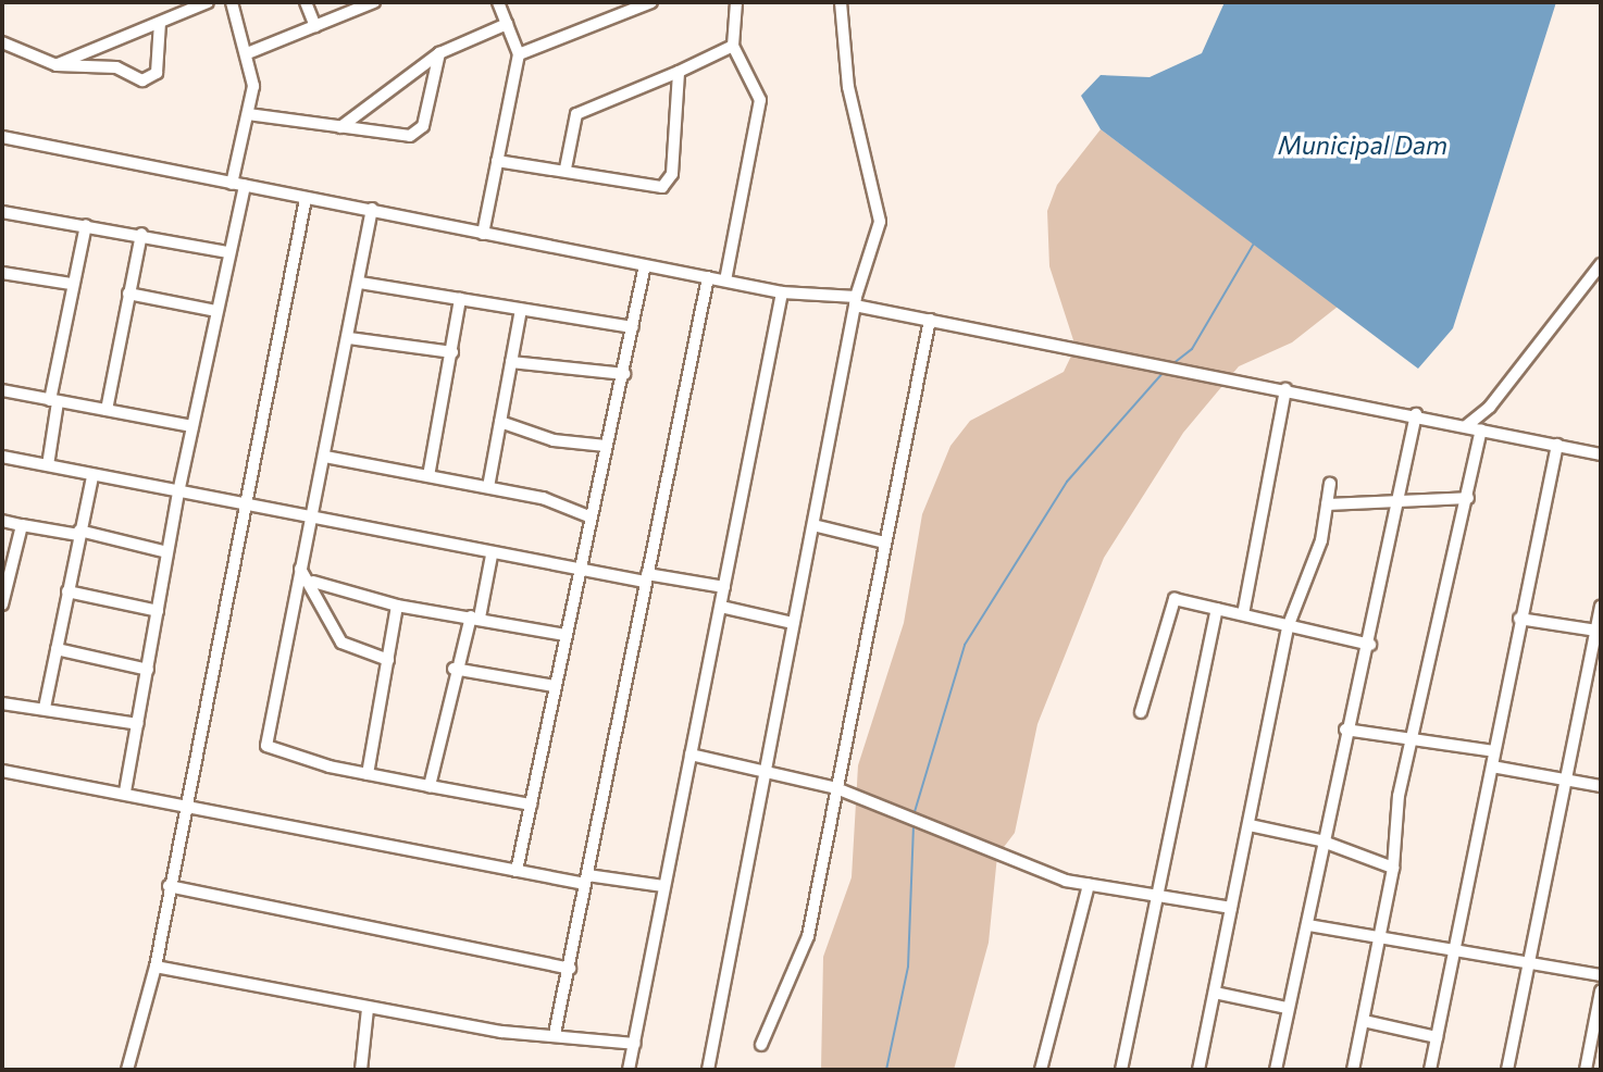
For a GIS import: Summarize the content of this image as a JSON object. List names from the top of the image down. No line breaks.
{"water":["Municipal Dam"]}
